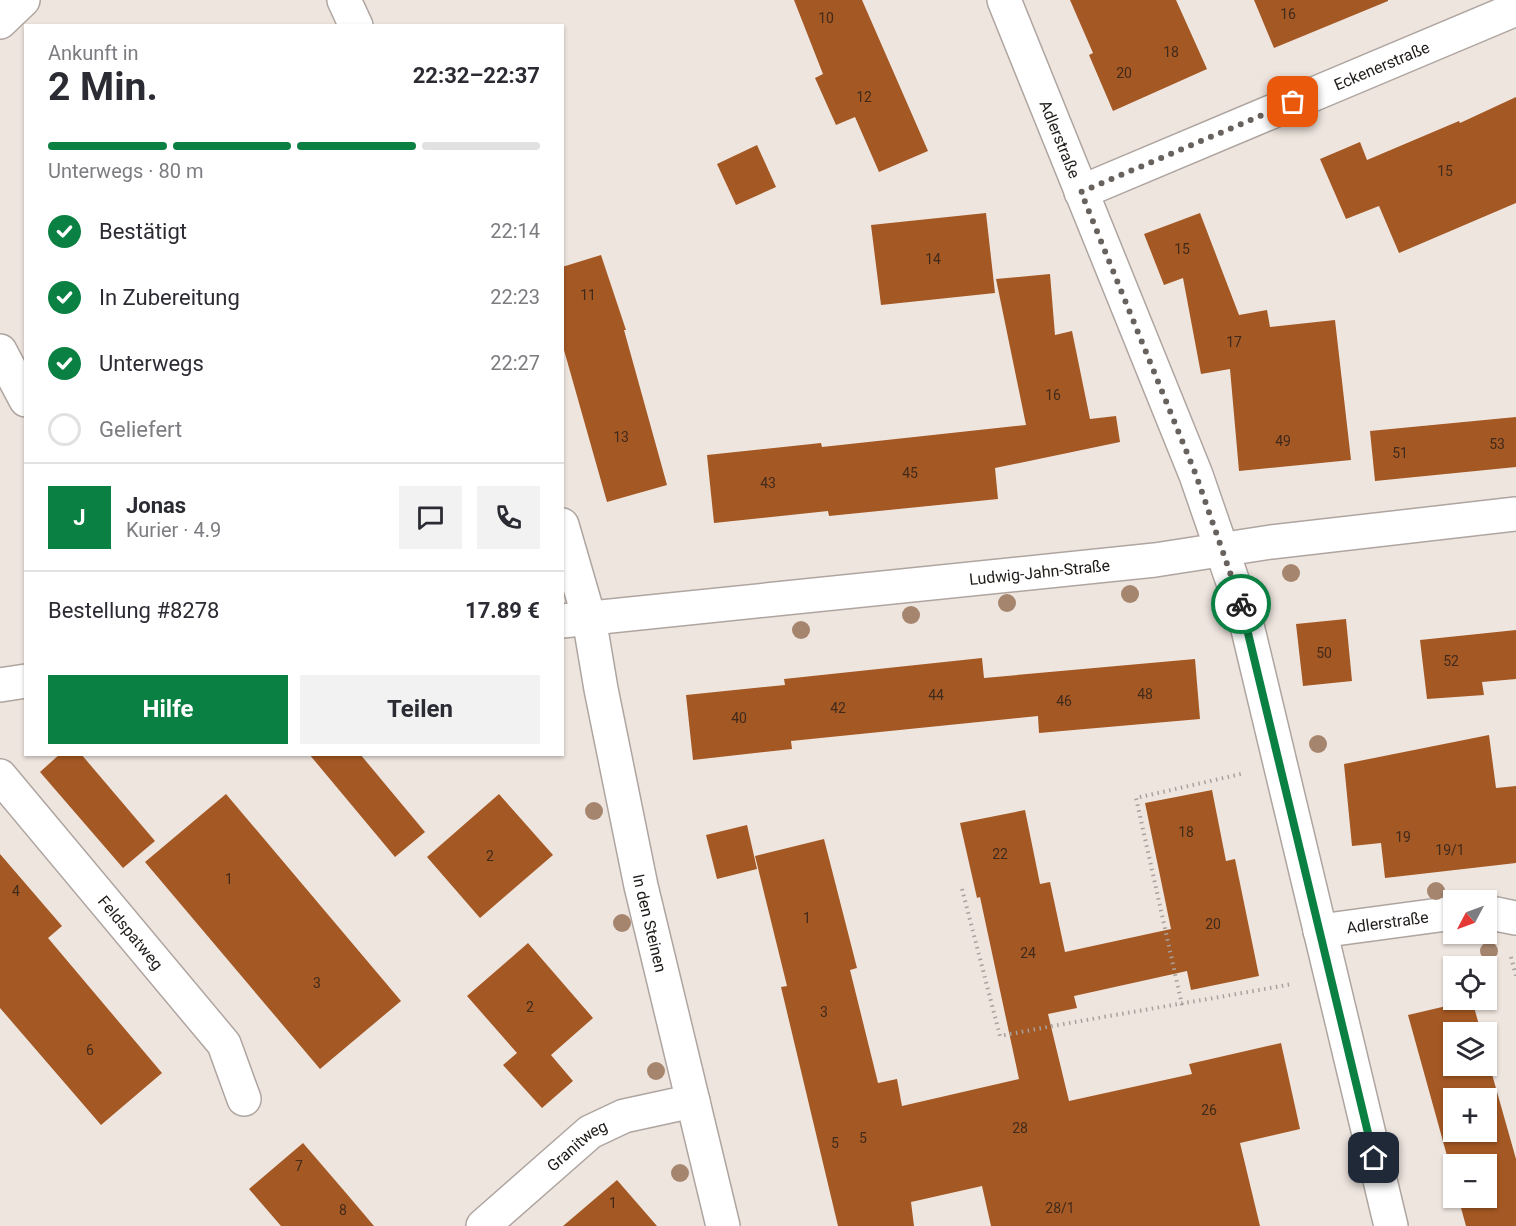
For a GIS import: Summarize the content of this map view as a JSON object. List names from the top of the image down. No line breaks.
{"streets":{"street":["Eckenerstraße","Adlerstraße","Ludwig-Jahn-Straße","In den Steinen","Feldspatweg","Granitweg"]},"crossings":[["Eckenerstraße","Adlerstraße"],["Adlerstraße","Ludwig-Jahn-Straße"],["Ludwig-Jahn-Straße","In den Steinen"],["In den Steinen","Granitweg"]],"house_numbers":["16","10","18","20","12","15","15","14","11","17","16","13","49","53","51","45","43","50","52","48","44","46","42","40","18","19","19/1","22","2","1","4","1","20","24","3","2","3","6","26","28","5","5","7","1","28/1","8"],"north":"bottom left","page":{"heading":["2 Min.","Ankunft in","22:32–22:37"],"panel":["Jonas","Kurier · 4.9","Bestellung #8278","17.89 €"],"bar":"Unterwegs · 80 m","list":[["Bestätigt","22:14"],["In Zubereitung","22:23"],["Unterwegs","22:27"],"Geliefert"],"round":"J","buttons":["Hilfe","Teilen"],"map_buttons":["+","−"]}}
